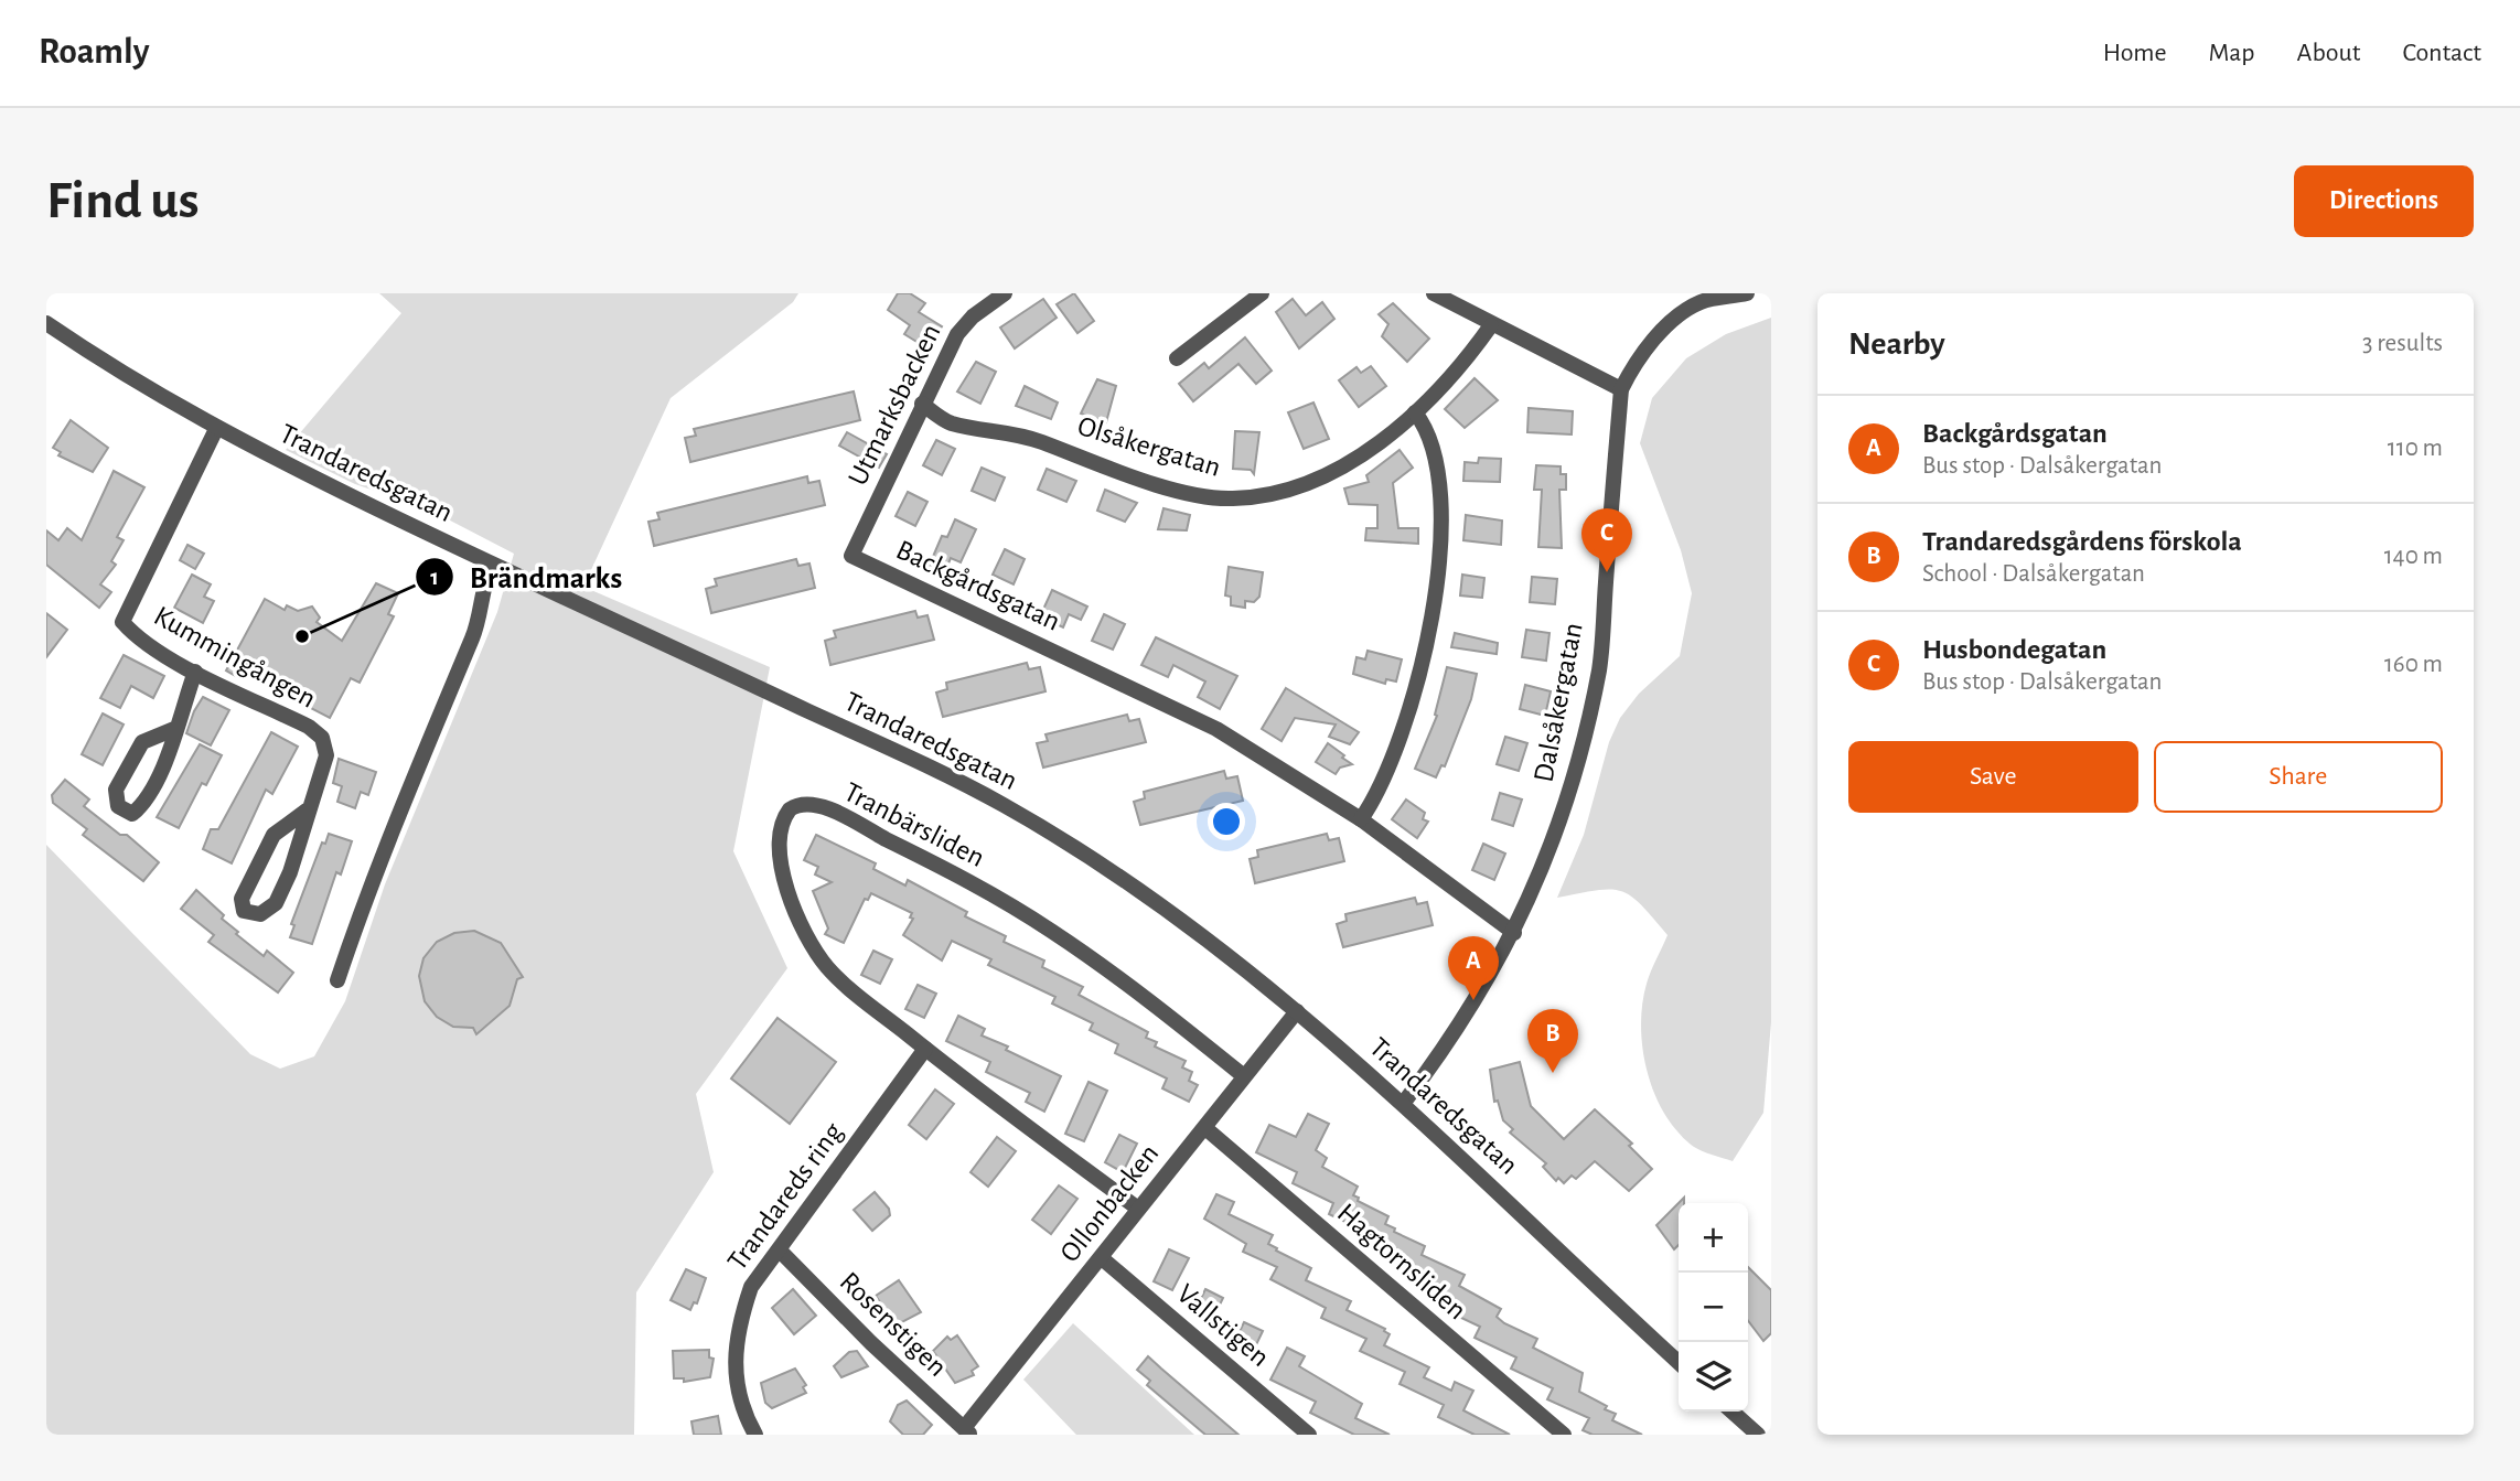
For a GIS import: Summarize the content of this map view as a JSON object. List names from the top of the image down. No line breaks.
{"streets":{"street":["Utmarksbacken","Olsåkergatan","Trandaredsgatan","Backgårdsgatan","Kummingången","Dalsåkergatan","Tranbärsliden","Trandareds ring","Ollonbacken","Hagtornsliden","Rosenstigen","Vallstigen"]},"crossings":[["Utmarksbacken","Olsåkergatan"],["Utmarksbacken","Backgårdsgatan"],["Trandaredsgatan","Kummingången"],["Trandaredsgatan","Dalsåkergatan"],["Trandaredsgatan","Ollonbacken"],["Backgårdsgatan","Dalsåkergatan"],["Tranbärsliden","Trandareds ring"],["Tranbärsliden","Ollonbacken"],["Trandareds ring","Rosenstigen"],["Ollonbacken","Hagtornsliden"],["Ollonbacken","Rosenstigen"],["Ollonbacken","Vallstigen"]],"places":["Brändmarks"],"page":{"header":"Roamly","nav":["Home","Map","About","Contact"],"buttons":["Directions",["Save","Share"]],"title":"Find us","heading":["Nearby","3 results"],"list":[{"mark":"A","name":"Backgårdsgatan","note":"Bus stop · Dalsåkergatan","value":"110 m"},{"mark":"B","name":"Trandaredsgårdens förskola","note":"School · Dalsåkergatan","value":"140 m"},{"mark":"C","name":"Husbondegatan","note":"Bus stop · Dalsåkergatan","value":"160 m"}],"pins":["C","A","B"],"map_buttons":["+","−"]}}
